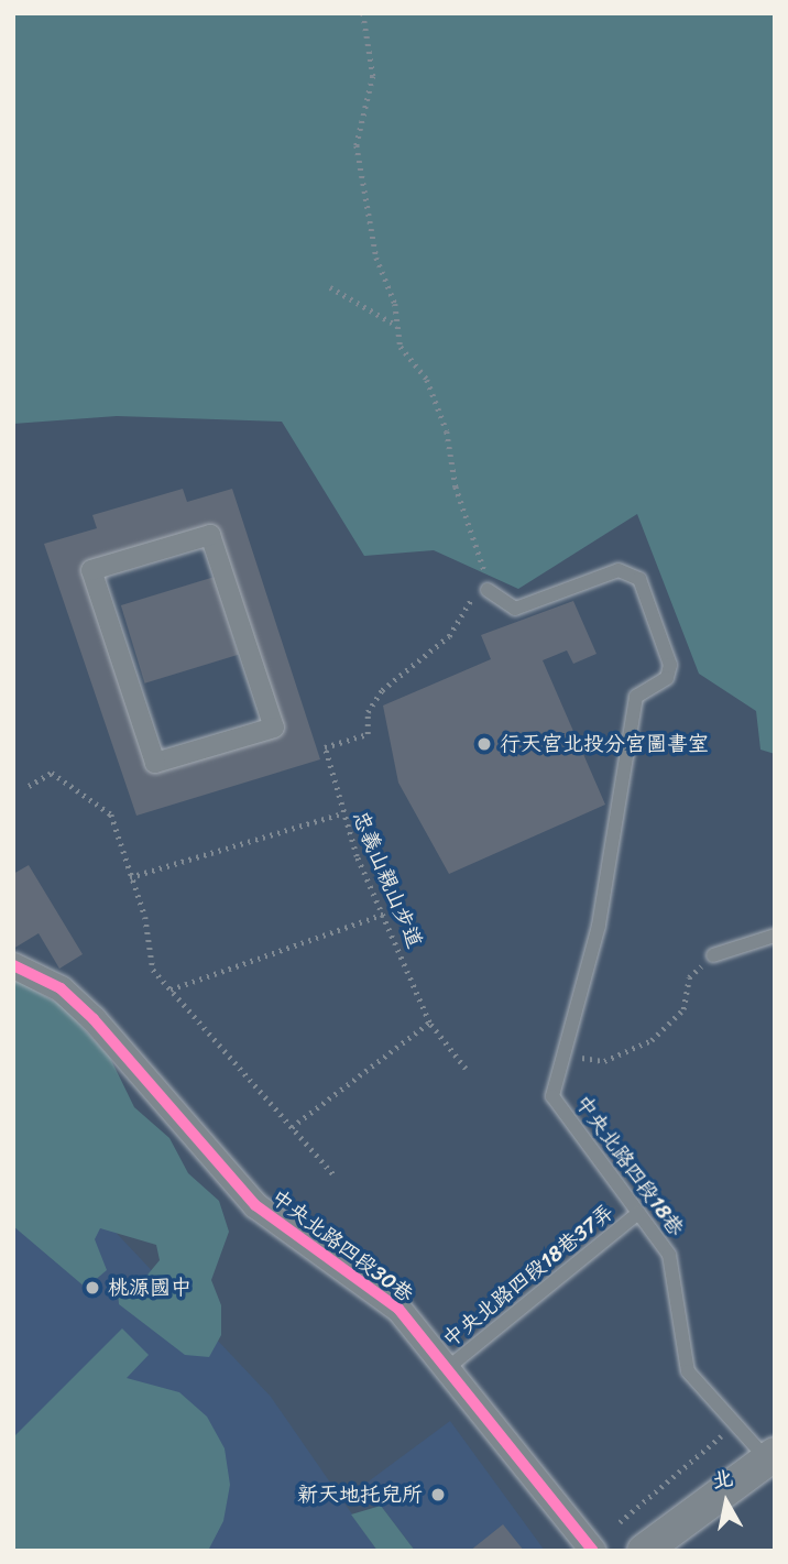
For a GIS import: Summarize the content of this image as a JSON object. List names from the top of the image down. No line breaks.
{"streets":{"street":["中央北路四段30巷"],"lane":["中央北路四段18巷","中央北路四段18巷37弄"],"path":["忠義山親山步道"]},"crossings":[["中央北路四段18巷","中央北路四段18巷37弄"],["中央北路四段30巷","中央北路四段18巷37弄"]],"places":["行天宮北投分宮圖書室","桃源國中","新天地托兒所"],"north":"top"}
